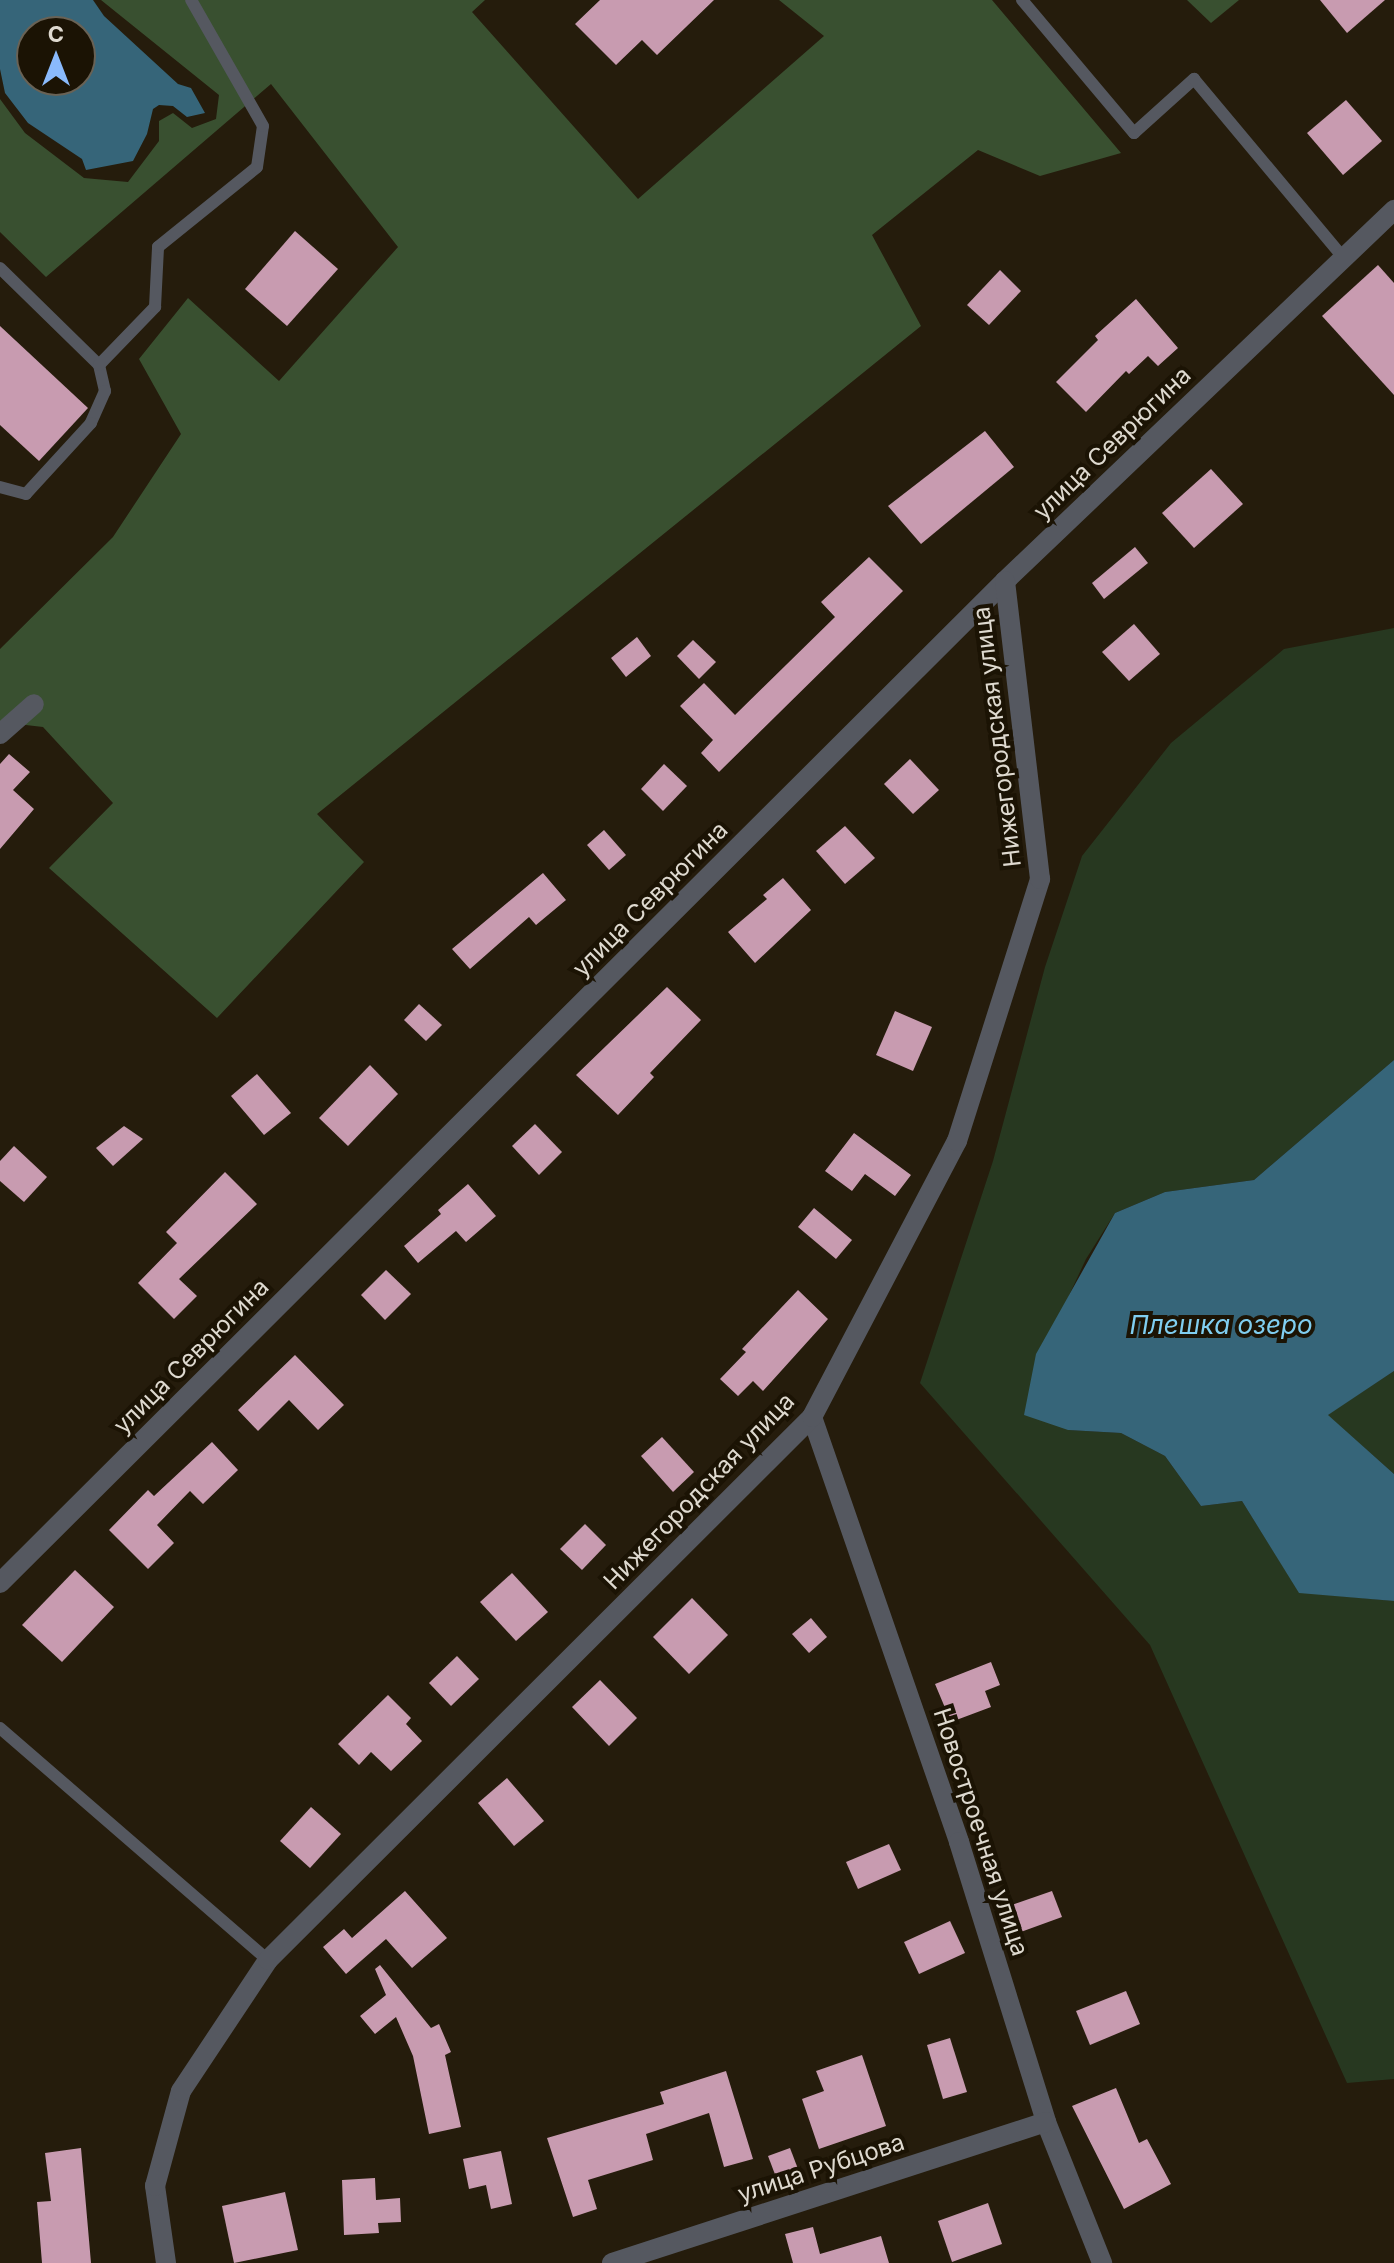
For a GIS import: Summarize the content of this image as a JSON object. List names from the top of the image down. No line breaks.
{"streets":{"street":["улица Севрюгина","Нижегородская улица","Новостроечная улица","улица Рубцова"]},"crossings":[["улица Севрюгина","Нижегородская улица"],["Нижегородская улица","Новостроечная улица"],["Новостроечная улица","улица Рубцова"]],"water":["Плешка озеро"],"north":"top"}
